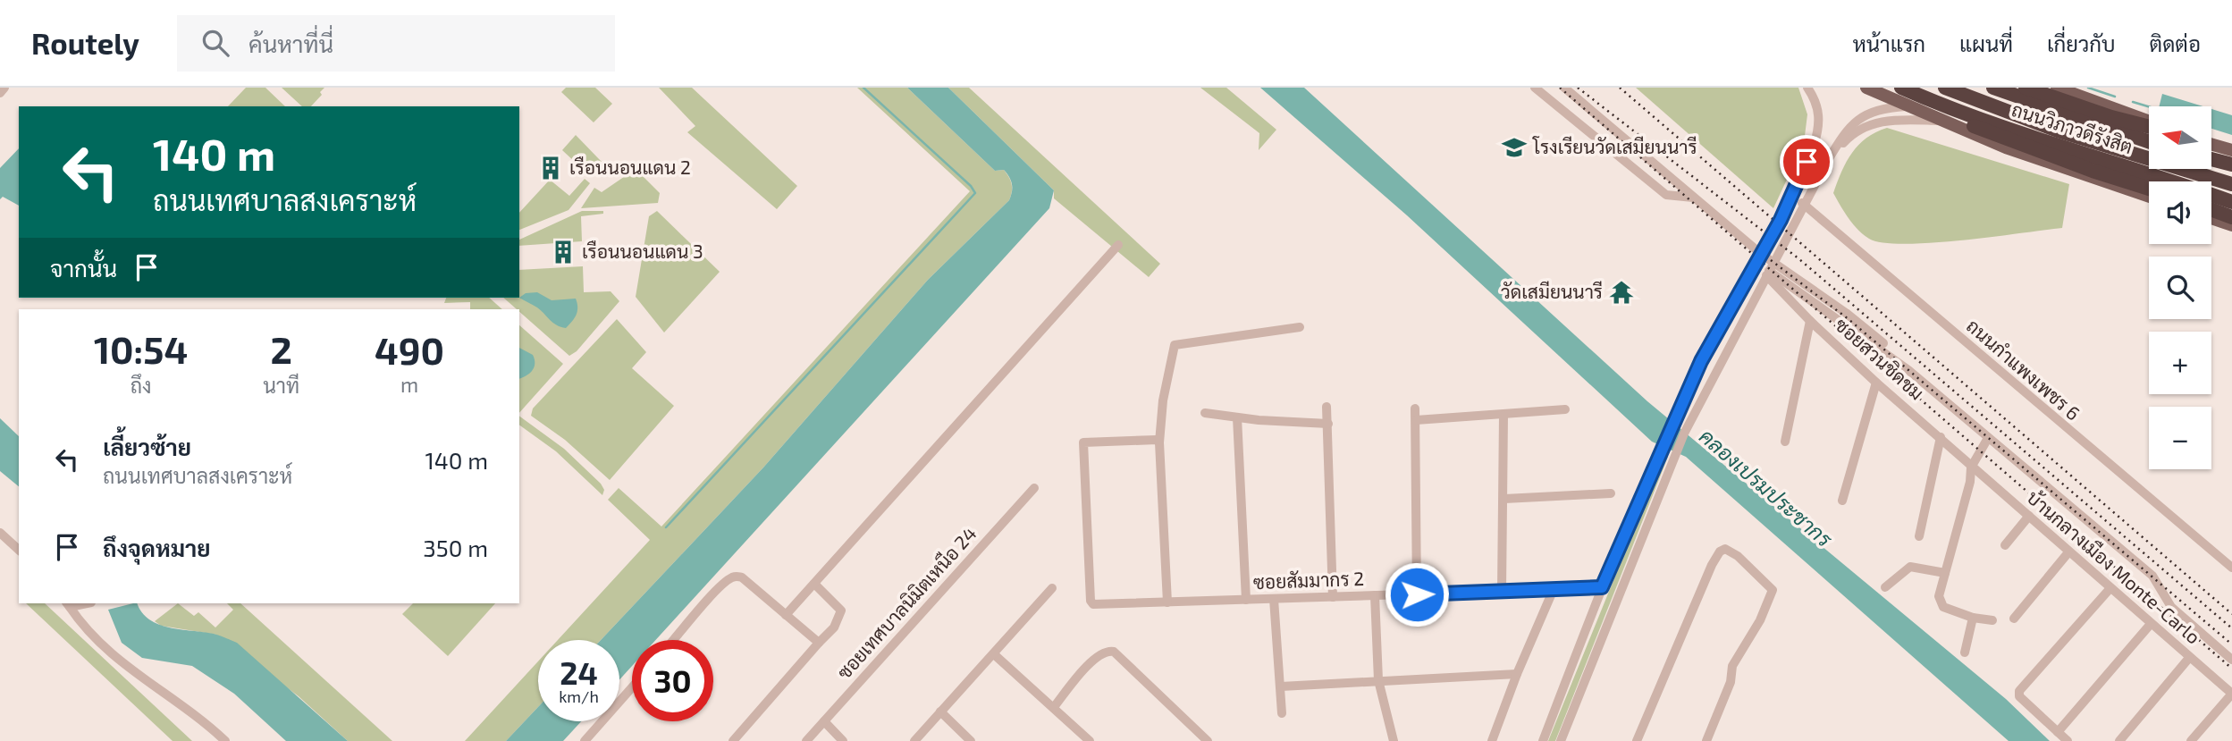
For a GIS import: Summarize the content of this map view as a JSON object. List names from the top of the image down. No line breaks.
{"streets":{"highway":["ถนนวิภาวดีรังสิต"],"street":["ซอยสวนชิดชม","ถนนกำแพงเพชร 6","บ้านกลางเมือง Monte-Carlo","ซอยสัมมากร 2","ซอยเทศบาลนิมิตเหนือ 24"]},"crossings":[["ซอยสวนชิดชม","บ้านกลางเมือง Monte-Carlo"]],"water":["คลองเปรมประชากร"],"places":{"school or university":["โรงเรียนวัดเสมียนนารี"],"building":["เรือนนอนแดน 2","เรือนนอนแดน 3"],"temple":["วัดเสมียนนารี"]},"north":"left","page":{"header":"Routely","search":"ค้นหาที่นี่","nav":["หน้าแรก","แผนที่","เกี่ยวกับ","ติดต่อ"],"map_buttons":["+","−"],"turn":["140 m","ถนนเทศบาลสงเคราะห์"],"then":"จากนั้น","eta":["10:54","ถึง","2","นาที","490","m"],"list":[{"name":"เลี้ยวซ้าย","note":"ถนนเทศบาลสงเคราะห์","value":"140 m"},{"name":"ถึงจุดหมาย","value":"350 m"}],"speed":"24 km/h","limit":"30"}}
